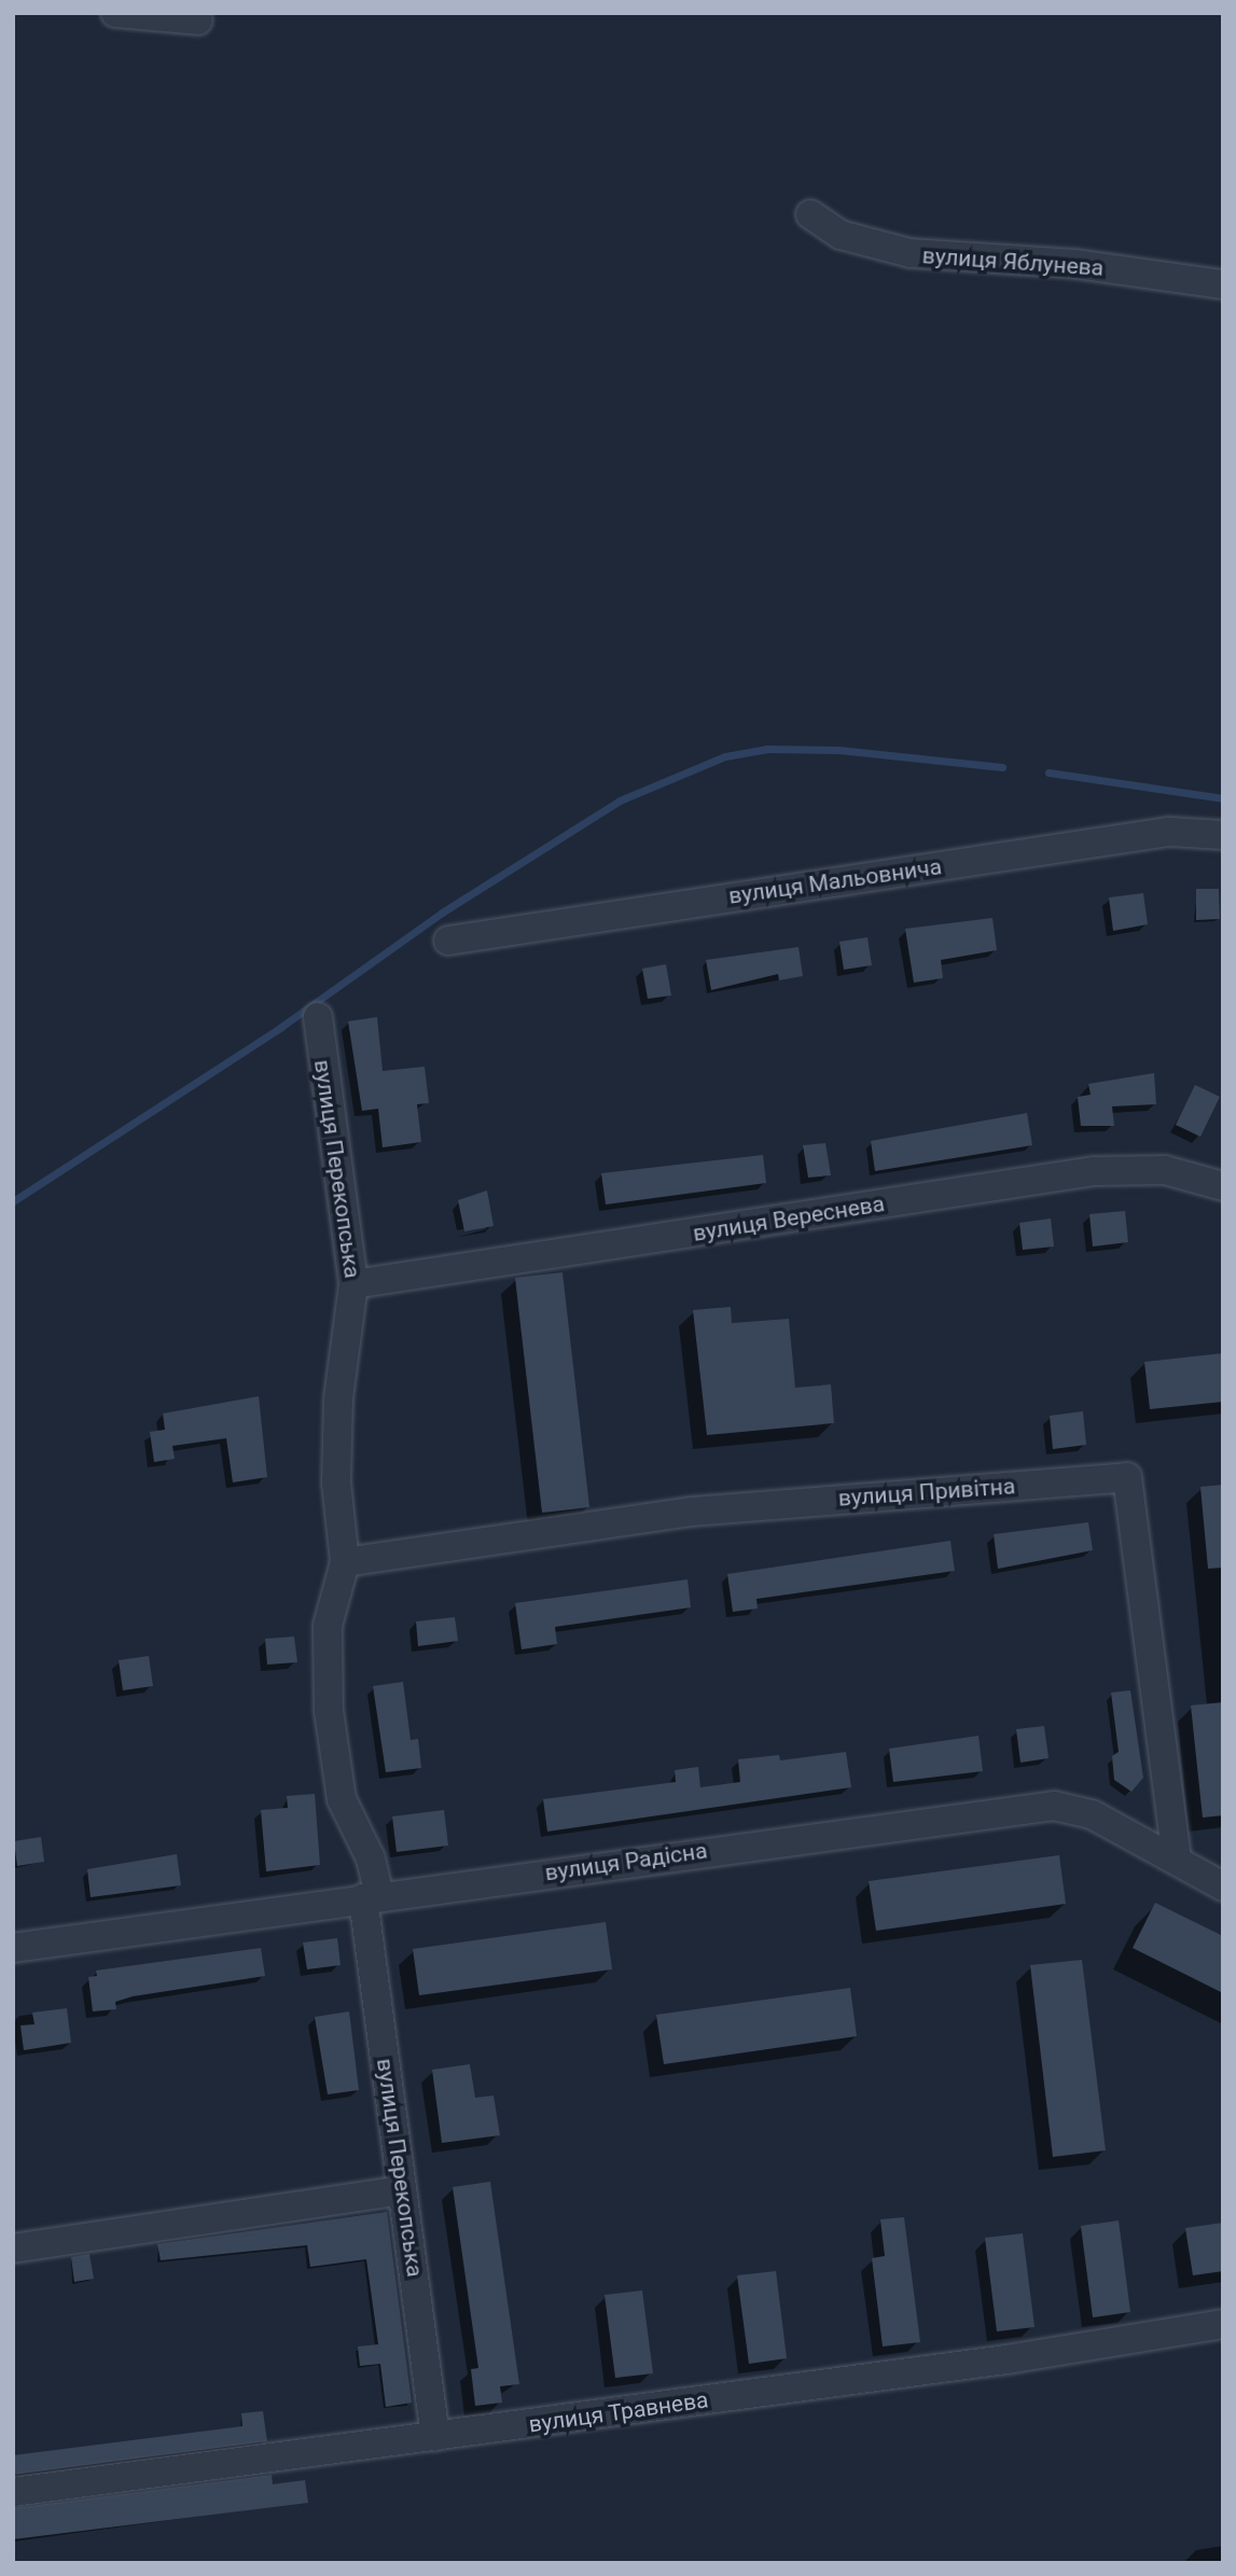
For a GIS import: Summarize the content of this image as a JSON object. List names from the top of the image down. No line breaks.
{"streets":{"street":["вулиця Яблунева","вулиця Мальовнича","вулиця Перекопська","вулиця Вереснева","вулиця Привітна","вулиця Радісна","вулиця Травнева"]},"crossings":[["вулиця Перекопська","вулиця Вереснева"],["вулиця Перекопська","вулиця Привітна"],["вулиця Перекопська","вулиця Радісна"],["вулиця Перекопська","вулиця Травнева"],["вулиця Привітна","вулиця Радісна"]]}
